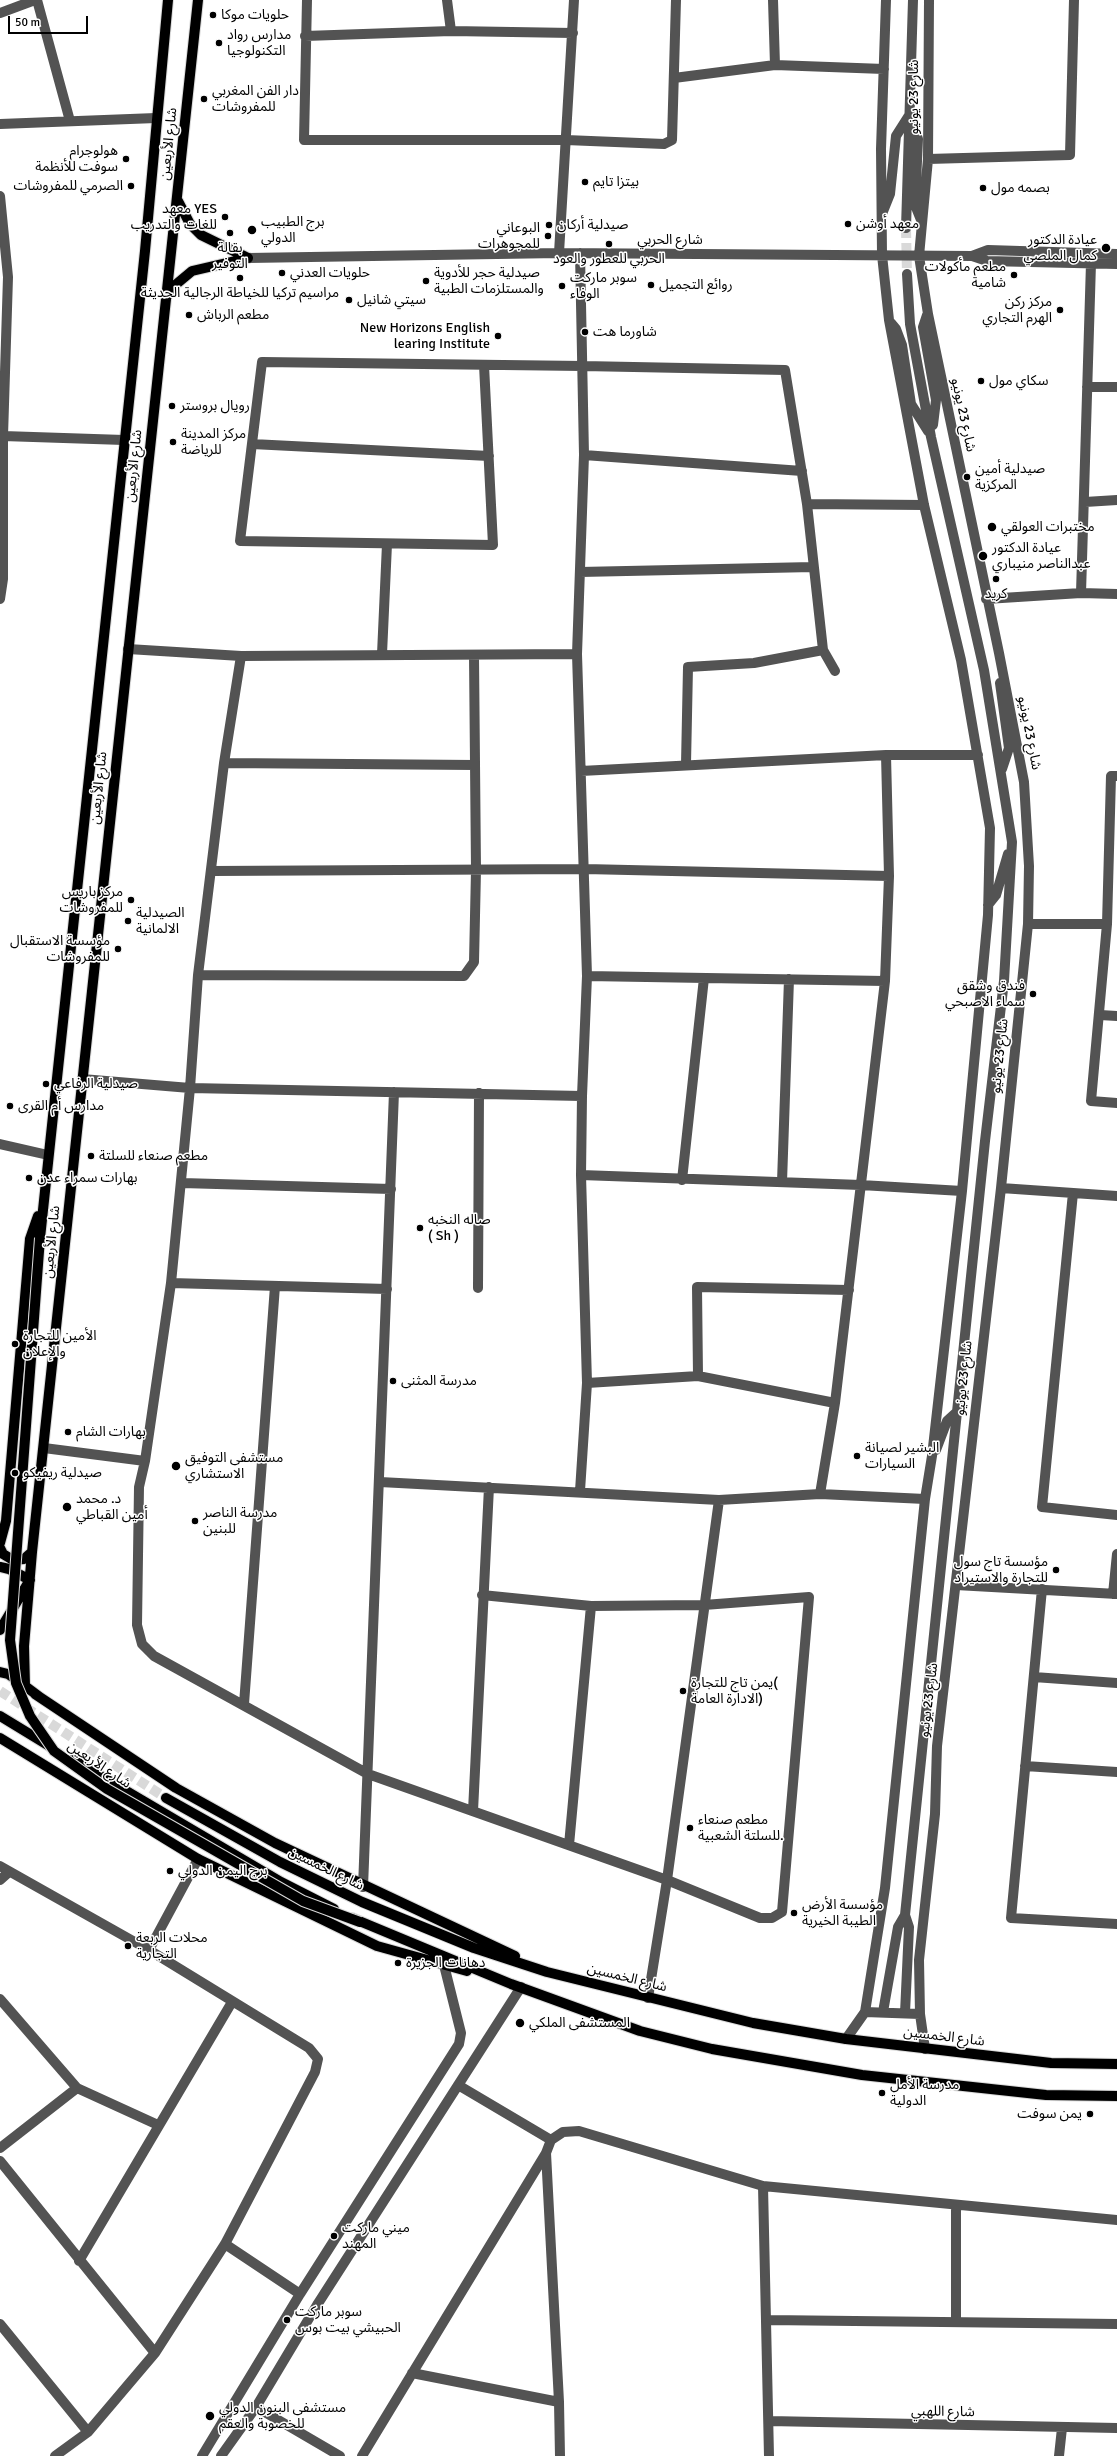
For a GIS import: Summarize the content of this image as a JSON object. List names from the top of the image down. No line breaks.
{"streets":{"main road":["شارع الأربعين","شارع الخمسين"],"street":["شارع 23 يونيو","شارع الحربي","شارع اللهبي"]},"crossings":[["شارع 23 يونيو","شارع الحربي"],["شارع 23 يونيو","شارع الخمسين"]],"places":["حلويات موكا","مدارس رواد التكنولوجيا","دار الفن المغربي للمفروشات","هولوجرام سوفت للأنظمة","بيتزا تايم","الصرمي للمفروشات","بصمه مول","معهد YES للغات والتدريب","معهد أوشن","صيدلية أركان","برج الطبيب الدولي","بقالة التوفير","البوعاني للمجوهرات","الحربي للعطور والعود","عيادة الدكتور كمال الملصي","حلويات العدني","مطعم مأكولات شامية","مراسيم تركيا للخياطة الرجالية الحديثة","صيدلية حجر للأدوية والمستلزمات الطبية","روائع التجميل","سوبر ماركت الوفاء","سيتي شانيل","مركز ركن الهرم التجاري","مطعم الرباش","شاورما هت","New Horizons English learing Institute","سكاي مول","رويال بروستر","مركز المدينة للرياضة","صيدلية أمين المركزية","مختبرات العولقي","عيادة الدكتور عبدالناصر منيباري","كريد","مركز باريس للمفروشات","الصيدلية الالمانية","مؤسسة الاستقبال للمفروشات","فندق وشقق سماء الاصبحي","صيدلية الرفاعي","مدارس أم القرى","مطعم صنعاء للسلتة","بهارات سمراء عدن","صاله النخبه ( Sh )","الأمين للتجارة والإعلان","مدرسة المثنى","بهارات الشام","البشير لصيانة السيارات","مستشفى التوفيق الاستشاري","صيدلية ريفيكو","د. محمد أمين القباطي","مدرسة الناصر للبنين","مؤسسة تاج سول للتجارة والاستيراد","يمن تاج للتجارة( الادارة العامة)","مطعم صنعاء للسلتة الشعبية.","برج اليمن الدولي","مؤسسة الأرض الطيبة الخيرية","محلات الربعة التجارية","دهانات الجزيرة","المستشفى الملكي","مدرسة الأمل الدولية","يمن سوفت","ميني ماركت المهند","سوبر ماركت الحبيشي بيت بوس","مستشفى البنون الدولي للخصوبة والعقم"],"scale_bar":"50 m"}
